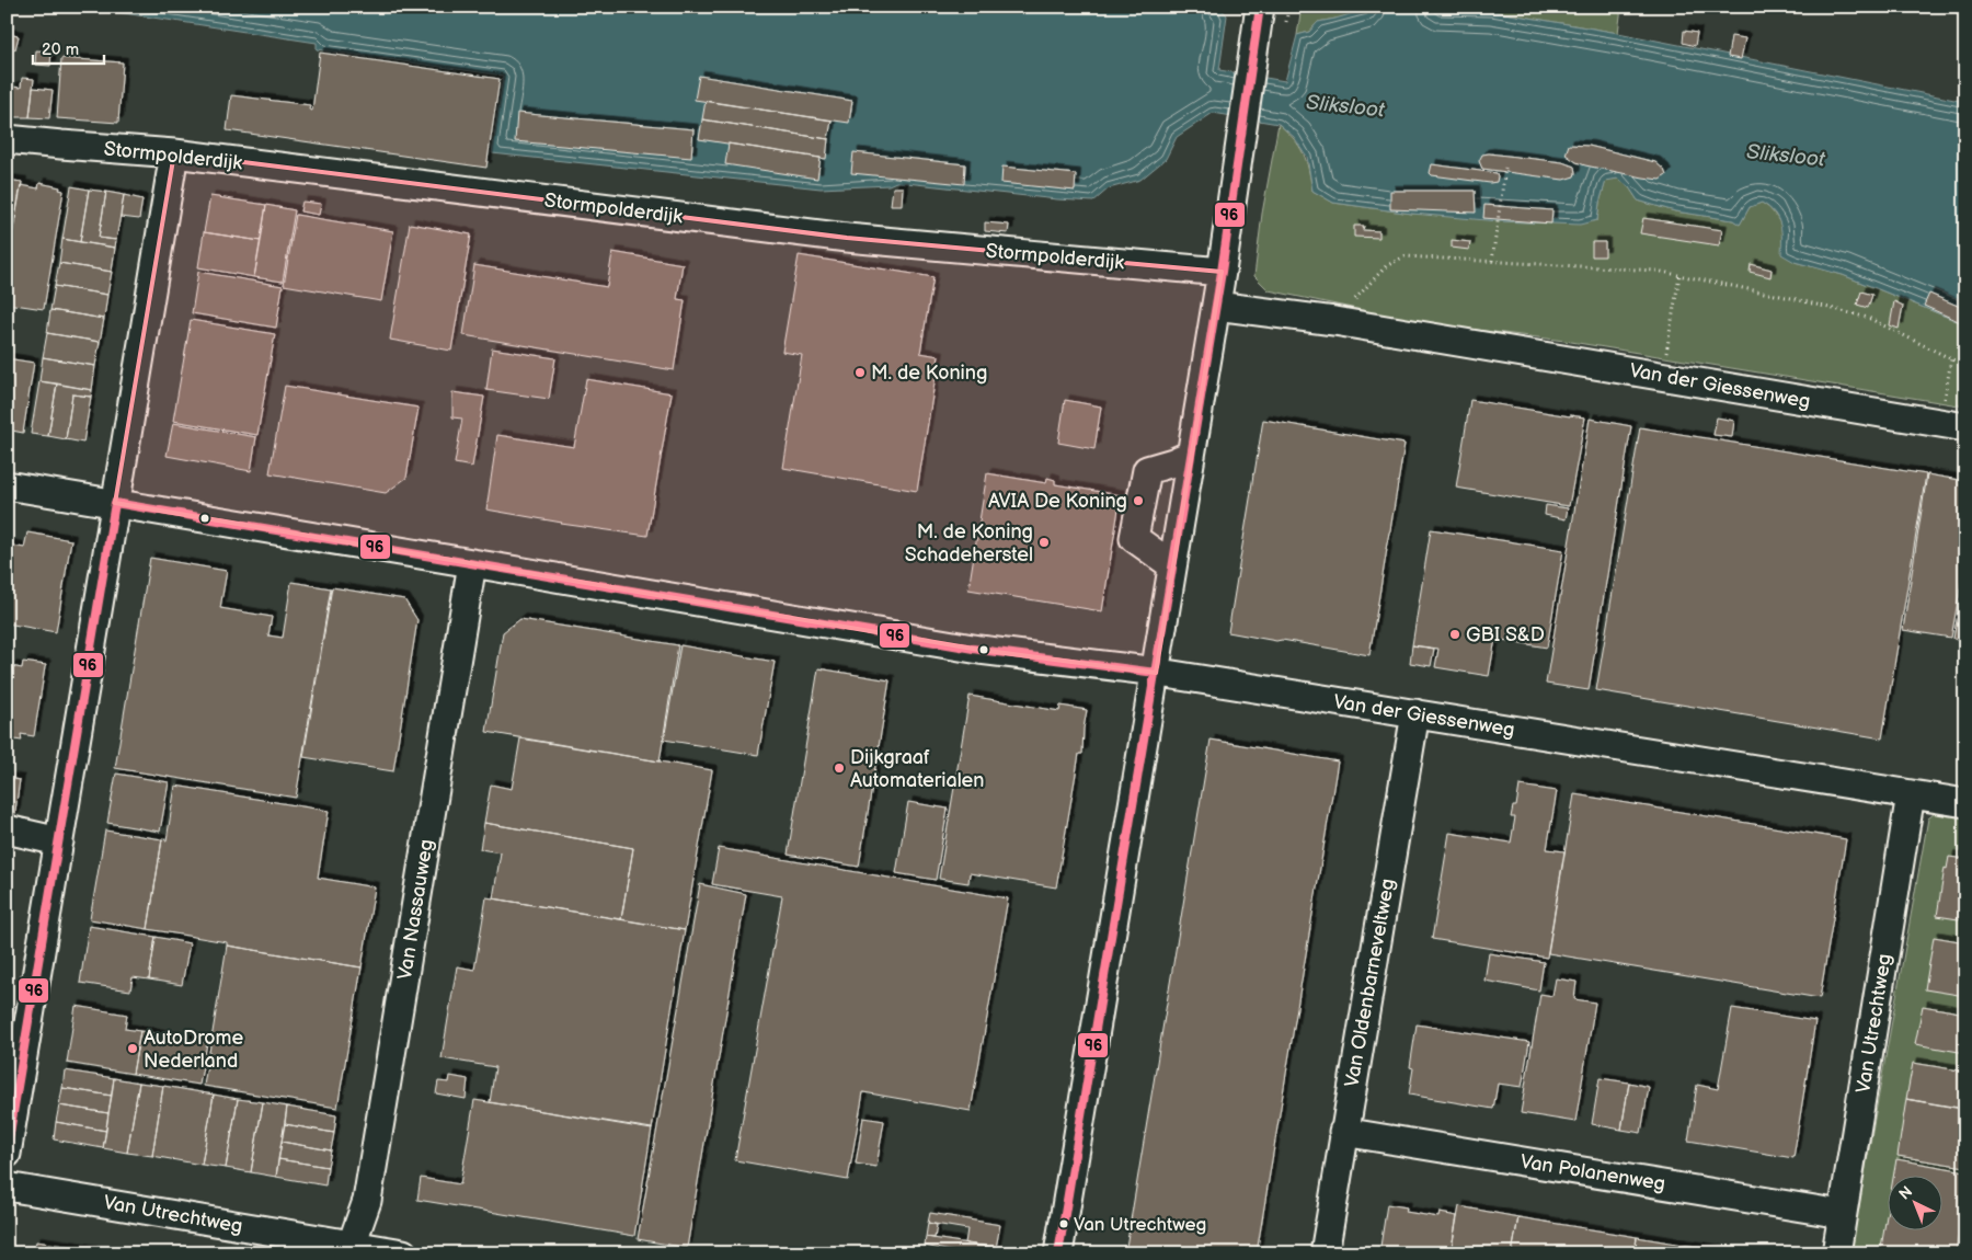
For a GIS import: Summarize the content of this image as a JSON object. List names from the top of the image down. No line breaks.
{"streets":{"street":["Stormpolderdijk","Van der Giessenweg","Van Nassauweg","Van Oldenbarneveltweg","Van Utrechtweg","Van Polanenweg"]},"crossings":[["Van der Giessenweg","Van Nassauweg"],["Van der Giessenweg","Van Oldenbarneveltweg"],["Van der Giessenweg","Van Utrechtweg"],["Van Nassauweg","Van Utrechtweg"],["Van Oldenbarneveltweg","Van Polanenweg"],["Van Utrechtweg","Van Polanenweg"]],"water":["Sliksloot"],"places":["M. de Koning","AVIA De Koning","M. de Koning Schadeherstel","GBI S&D","Dijkgraaf Automaterialen","AutoDrome Nederland","Van Utrechtweg"],"lines":["transit line 96"],"scale_bar":"20 m","north":"top left"}
